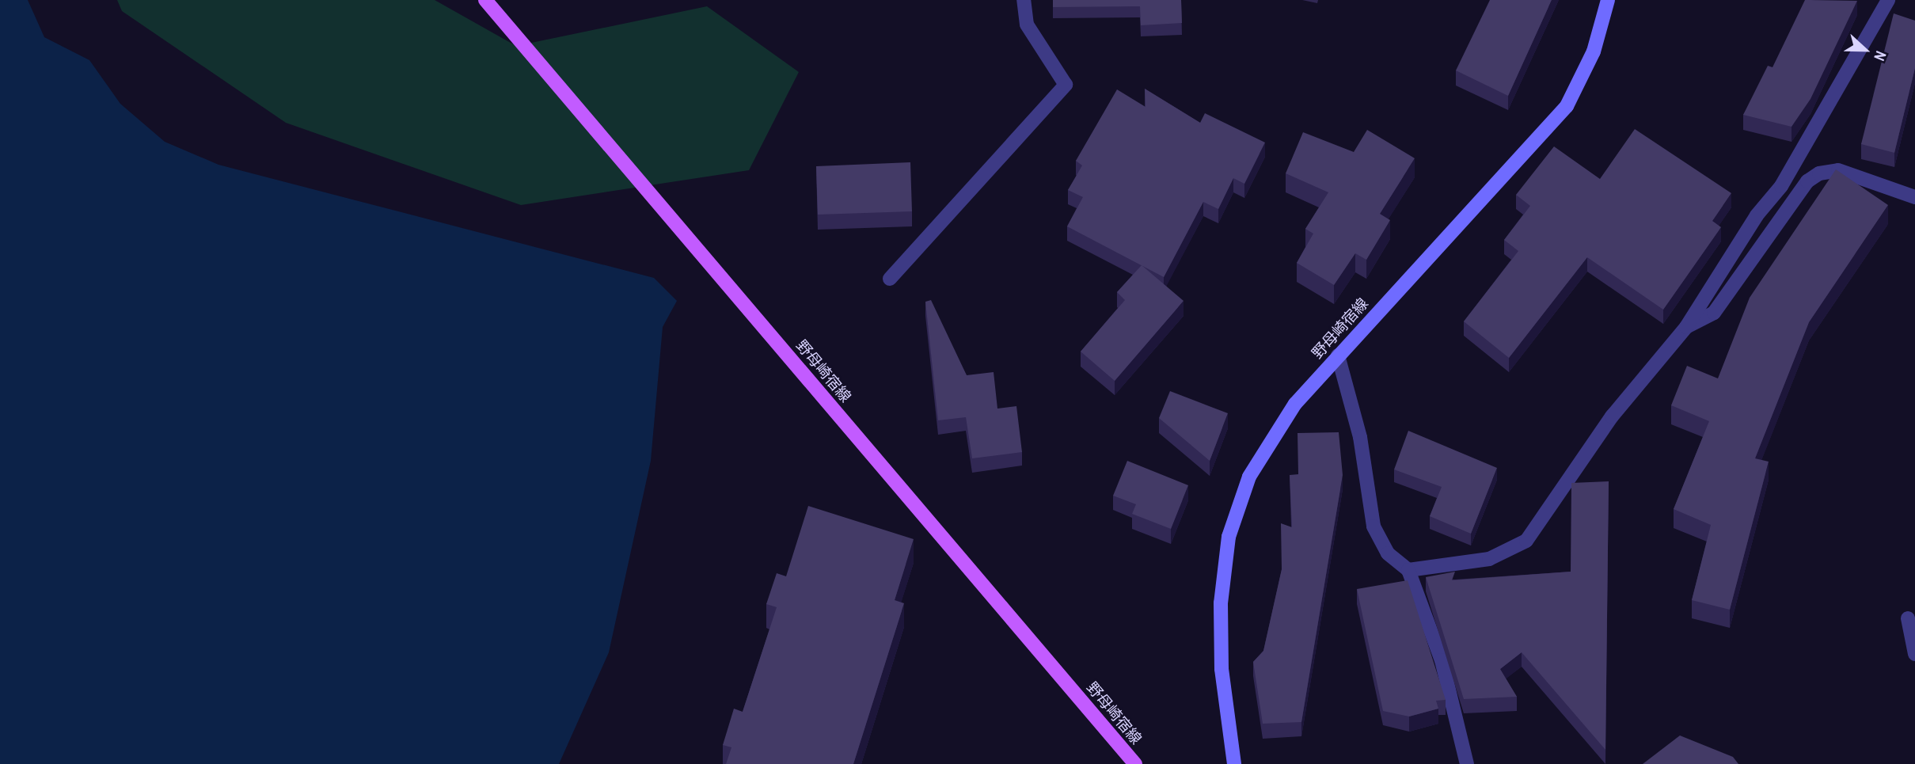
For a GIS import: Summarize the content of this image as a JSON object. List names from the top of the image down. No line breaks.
{"streets":{"main road":["野母崎宿線"]},"north":"right"}
